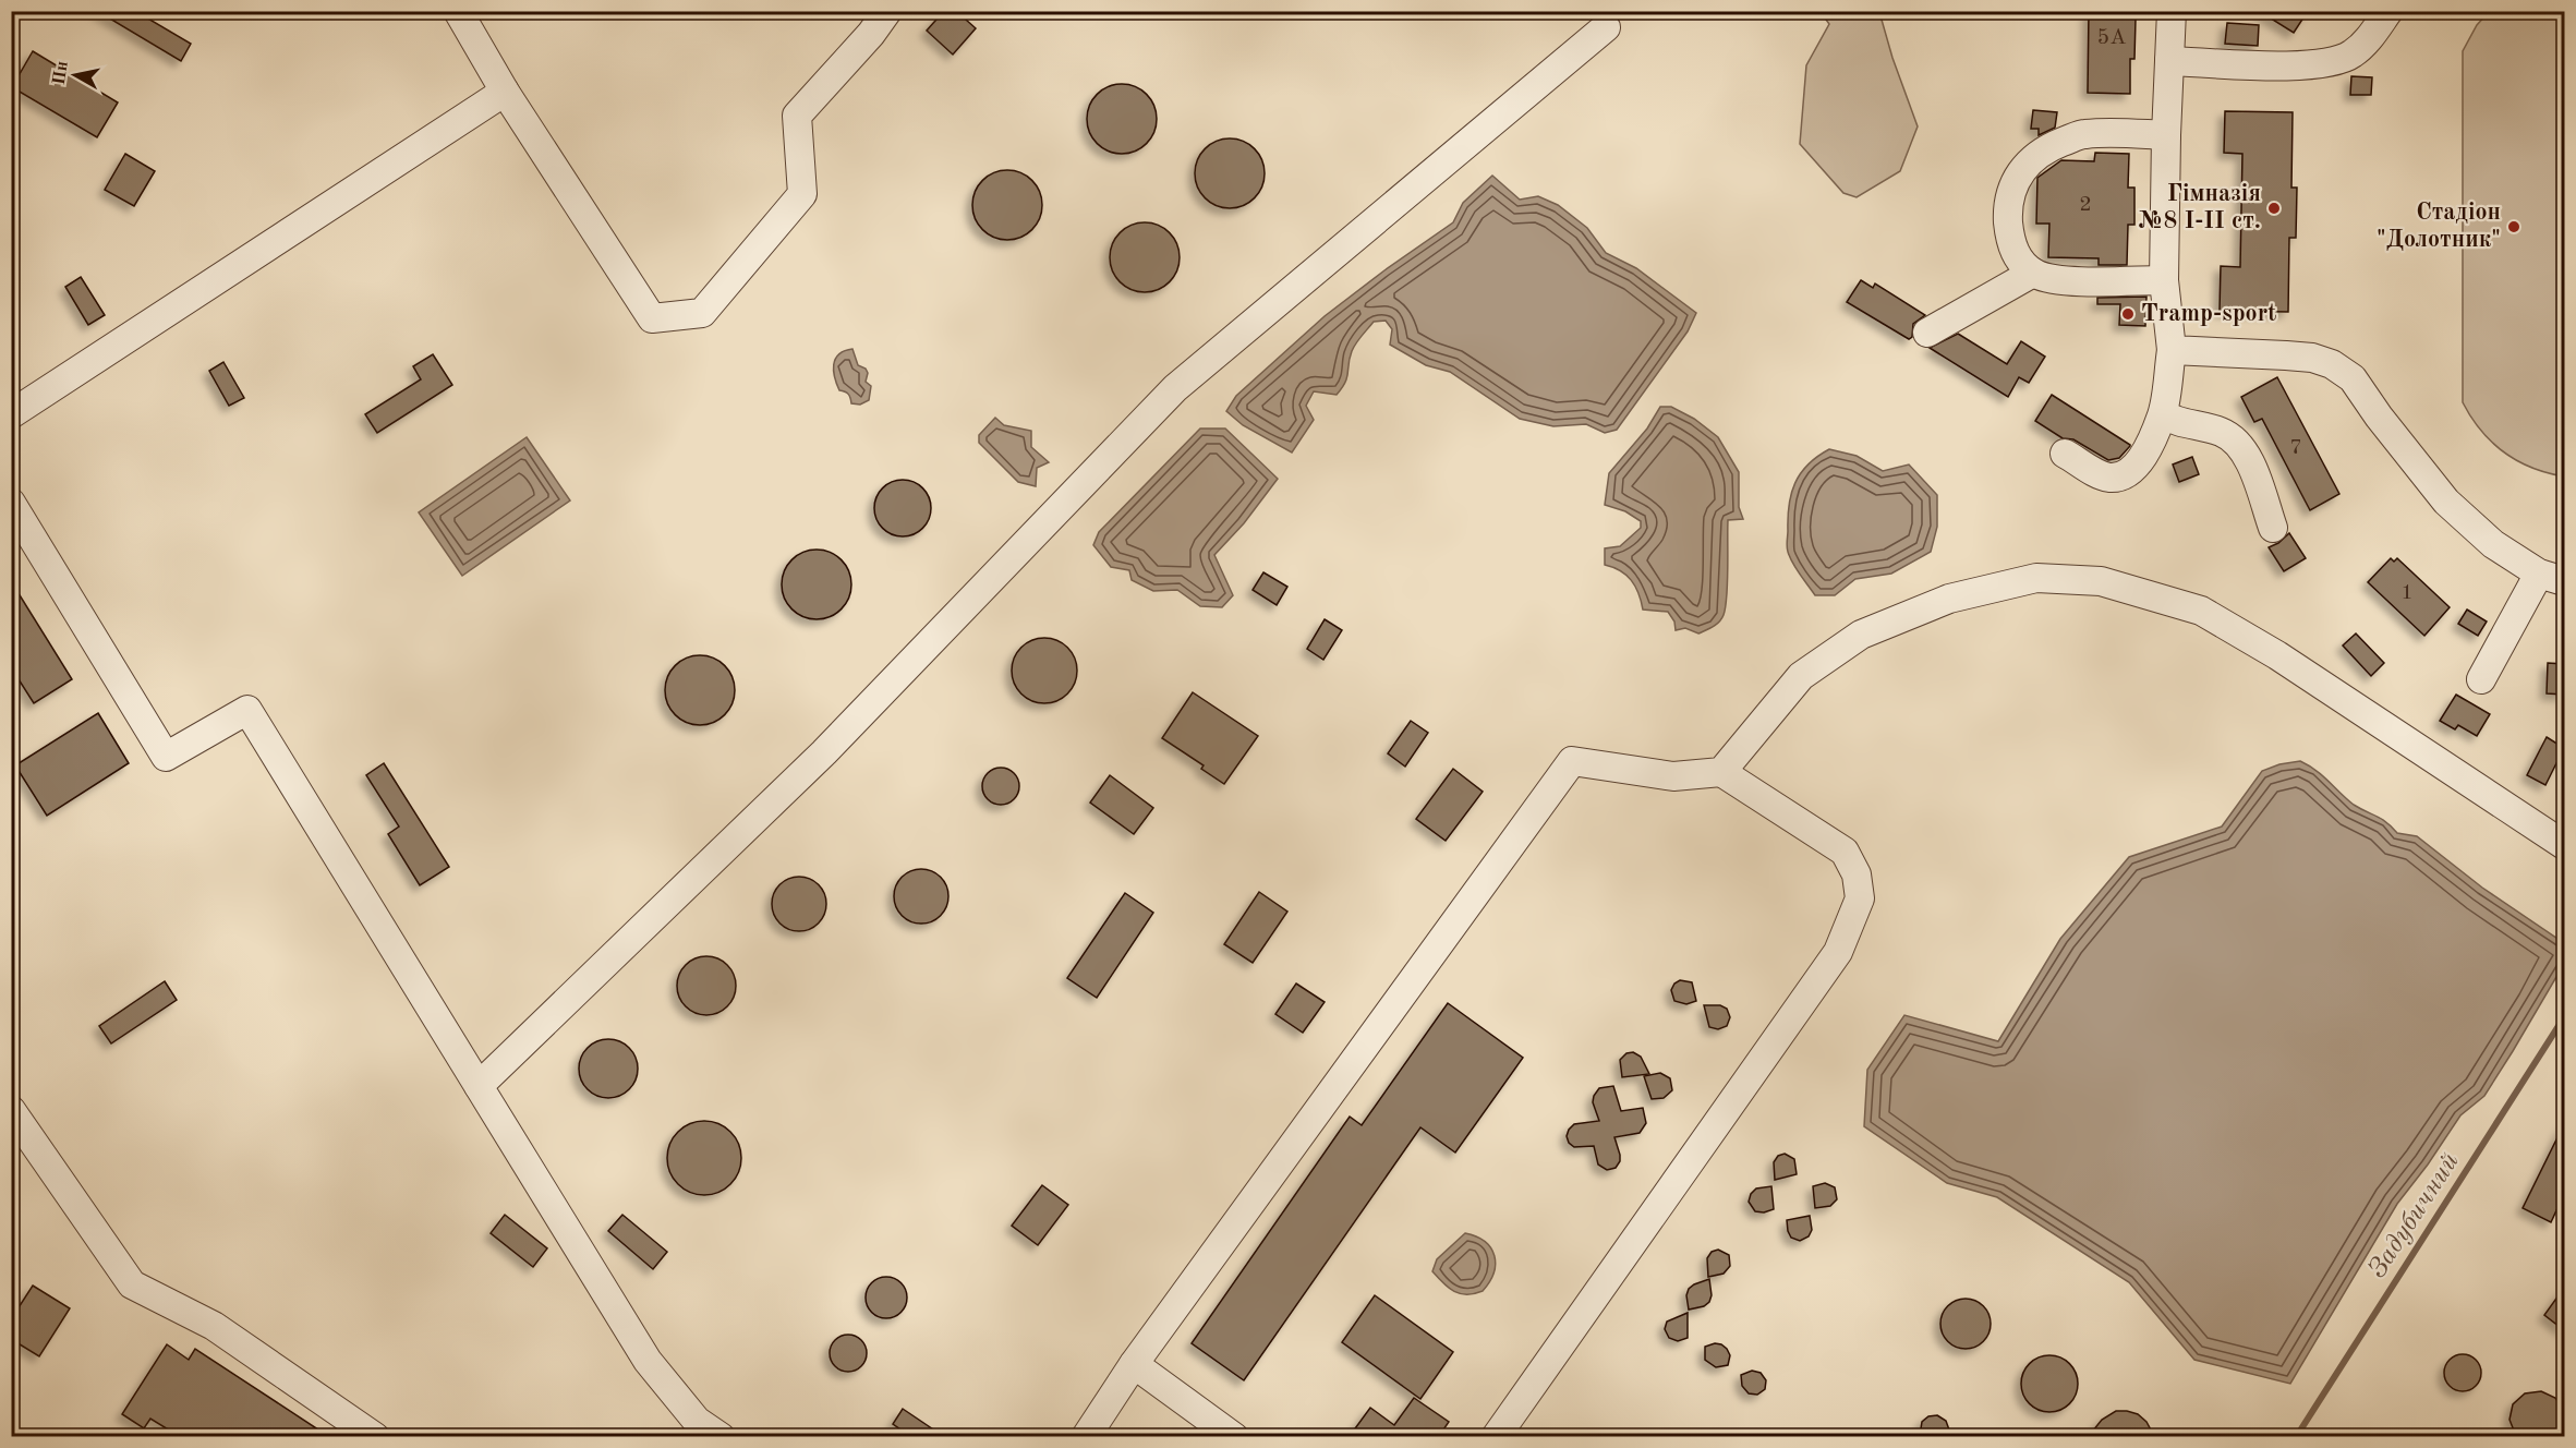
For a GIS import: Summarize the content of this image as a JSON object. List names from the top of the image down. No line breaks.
{"water":["Задубичний"],"places":["Гімназія №8 I-II ст.","Стадіон \"Долотник\"","Tramp-sport"],"house_numbers":["5А","2","7","1"],"north":"left"}
